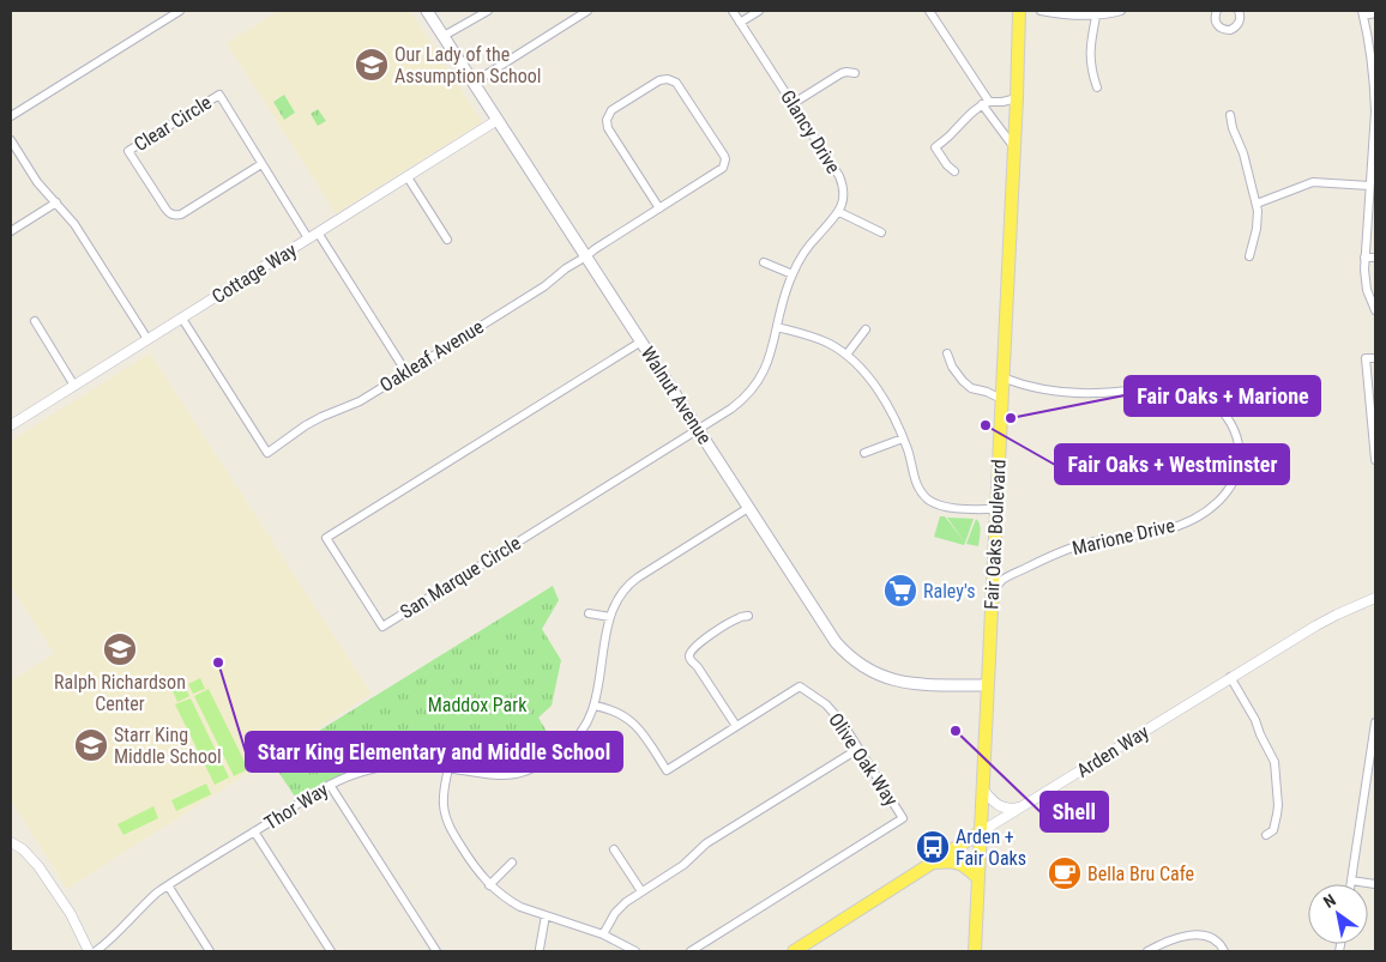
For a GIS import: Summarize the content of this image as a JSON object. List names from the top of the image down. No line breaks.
{"streets":{"main road":["Walnut Avenue","Fair Oaks Boulevard","Arden Way"],"street":["Clear Circle","Glancy Drive","Cottage Way","Oakleaf Avenue","Marione Drive","San Marque Circle","Olive Oak Way","Thor Way"]},"crossings":[["Cottage Way","Oakleaf Avenue"],["Cottage Way","Walnut Avenue"],["Oakleaf Avenue","Walnut Avenue"],["Walnut Avenue","Fair Oaks Boulevard"],["Walnut Avenue","San Marque Circle"],["Walnut Avenue","Thor Way"],["Fair Oaks Boulevard","Marione Drive"],["Fair Oaks Boulevard","Arden Way"],["Olive Oak Way","Thor Way"]],"parks":["Maddox Park"],"places":{"school or university":["Our Lady of the Assumption School","Ralph Richardson Center","Starr King Middle School"],"other":["Fair Oaks + Marione","Fair Oaks + Westminster","Starr King Elementary and Middle School","Shell"],"supermarket":["Raley's"],"bus stop":["Arden + Fair Oaks"],"cafe":["Bella Bru Cafe"]},"north":"top left"}
